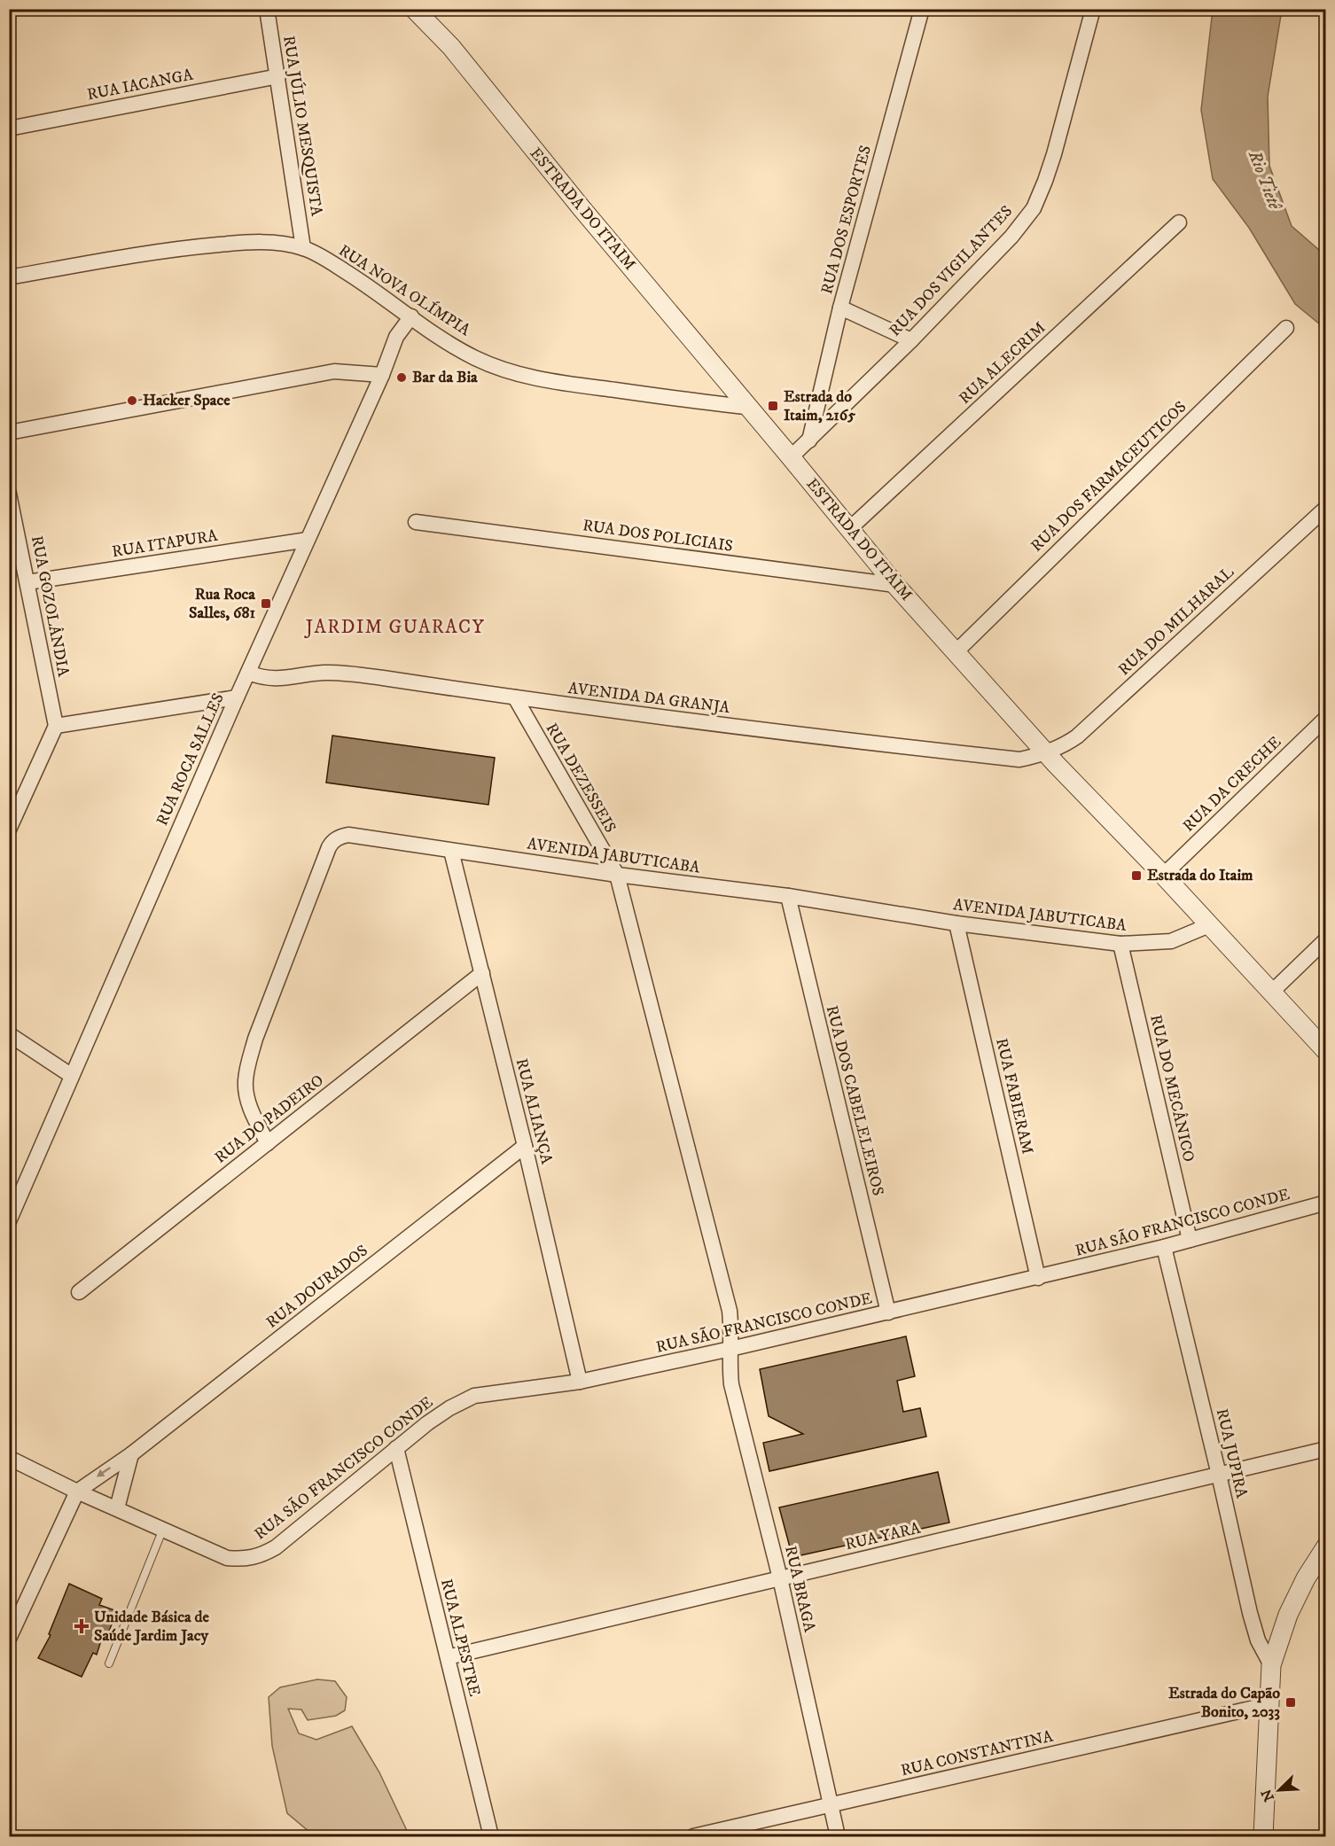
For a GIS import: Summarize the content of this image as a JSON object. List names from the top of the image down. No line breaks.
{"streets":{"street":["RUA IACANGA","RUA JÚLIO MESQUISTA","ESTRADA DO ITAIM","RUA DOS ESPORTES","RUA DOS VIGILANTES","RUA NOVA OLÍMPIA","RUA ALECRIM","RUA DOS FARMACEUTICOS","RUA DOS POLICIAIS","RUA ITAPURA","RUA GOZOLÂNDIA","RUA DO MILHARAL","AVENIDA DA GRANJA","RUA ROCA SALLES","RUA DEZESSEIS","RUA DA CRECHE","AVENIDA JABUTICABA","RUA DO MECÂNICO","RUA FABIERAM","RUA DOS CABELELEIROS","RUA ALIANÇA","RUA DO PADEIRO","RUA SÃO FRANCISCO CONDE","RUA DOURADOS","RUA JUPIRA","RUA YARA","RUA BRAGA","RUA ALPESTRE","RUA CONSTANTINA"]},"crossings":[["RUA IACANGA","RUA JÚLIO MESQUISTA"],["RUA JÚLIO MESQUISTA","RUA NOVA OLÍMPIA"],["ESTRADA DO ITAIM","RUA DOS VIGILANTES"],["ESTRADA DO ITAIM","RUA NOVA OLÍMPIA"],["ESTRADA DO ITAIM","RUA ALECRIM"],["ESTRADA DO ITAIM","RUA DOS FARMACEUTICOS"],["ESTRADA DO ITAIM","RUA DOS POLICIAIS"],["ESTRADA DO ITAIM","RUA DO MILHARAL"],["ESTRADA DO ITAIM","AVENIDA DA GRANJA"],["ESTRADA DO ITAIM","RUA DA CRECHE"],["ESTRADA DO ITAIM","AVENIDA JABUTICABA"],["RUA DOS ESPORTES","RUA DOS VIGILANTES"],["RUA NOVA OLÍMPIA","RUA ROCA SALLES"],["RUA ITAPURA","RUA GOZOLÂNDIA"],["RUA ITAPURA","RUA ROCA SALLES"],["RUA DO MILHARAL","AVENIDA DA GRANJA"],["AVENIDA DA GRANJA","RUA ROCA SALLES"],["AVENIDA DA GRANJA","RUA DEZESSEIS"],["RUA DEZESSEIS","AVENIDA JABUTICABA"],["AVENIDA JABUTICABA","RUA DO MECÂNICO"],["AVENIDA JABUTICABA","RUA FABIERAM"],["AVENIDA JABUTICABA","RUA DOS CABELELEIROS"],["AVENIDA JABUTICABA","RUA ALIANÇA"],["AVENIDA JABUTICABA","RUA DO PADEIRO"],["RUA DO MECÂNICO","RUA SÃO FRANCISCO CONDE"],["RUA FABIERAM","RUA SÃO FRANCISCO CONDE"],["RUA DOS CABELELEIROS","RUA SÃO FRANCISCO CONDE"],["RUA ALIANÇA","RUA DO PADEIRO"],["RUA ALIANÇA","RUA SÃO FRANCISCO CONDE"],["RUA ALIANÇA","RUA DOURADOS"],["RUA SÃO FRANCISCO CONDE","RUA JUPIRA"],["RUA SÃO FRANCISCO CONDE","RUA BRAGA"],["RUA SÃO FRANCISCO CONDE","RUA ALPESTRE"],["RUA JUPIRA","RUA YARA"],["RUA YARA","RUA BRAGA"],["RUA YARA","RUA ALPESTRE"],["RUA BRAGA","RUA CONSTANTINA"]],"districts":["JARDIM GUARACY"],"water":["Rio Tietê"],"places":{"other":["Bar da Bia","Hacker Space"],"transit":["Estrada do Itaim, 2165","Rua Roca Salles, 681","Estrada do Itaim","Estrada do Capão Bonito, 2033"],"health":["Unidade Básica de Saúde Jardim Jacy"]},"north":"bottom left"}
